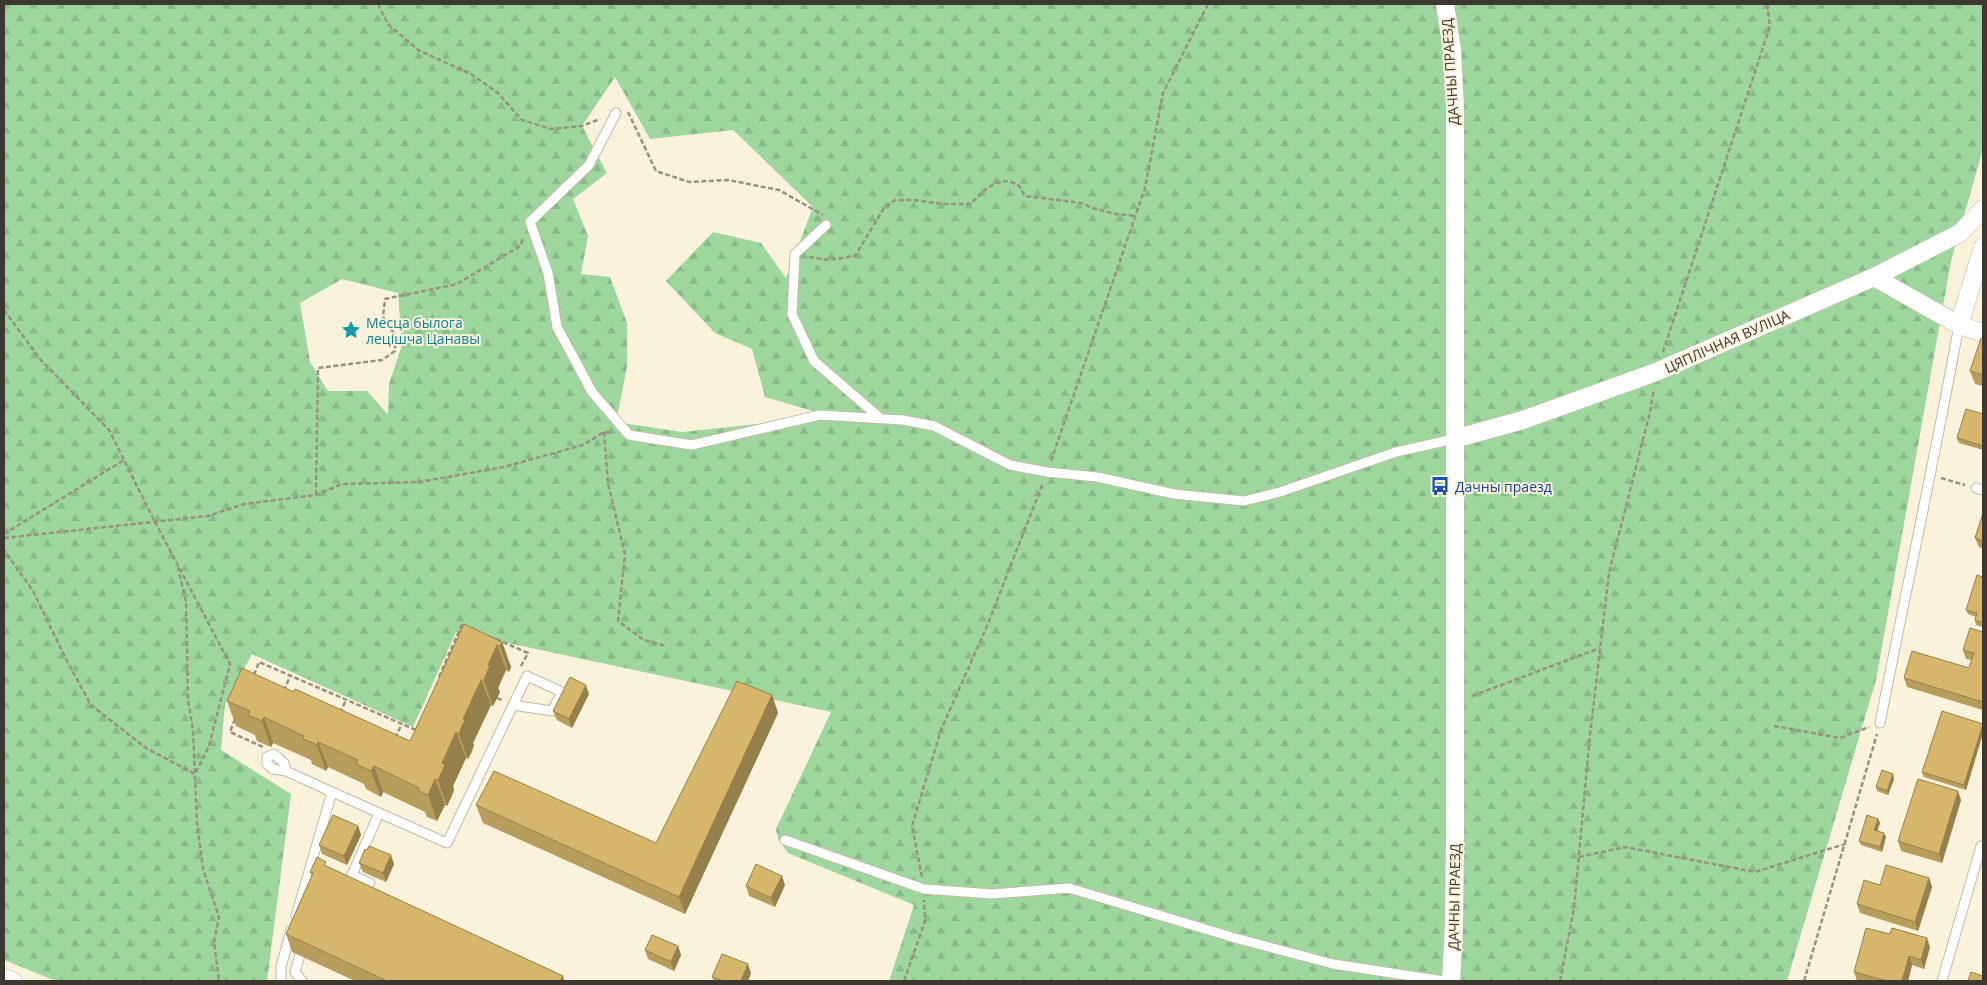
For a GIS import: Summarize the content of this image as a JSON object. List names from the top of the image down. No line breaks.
{"streets":{"street":["ДАЧНЫ ПРАЕЗД","ЦЯПЛІЧНАЯ ВУЛІЦА"]},"crossings":[["ДАЧНЫ ПРАЕЗД","ЦЯПЛІЧНАЯ ВУЛІЦА"]],"places":{"place":["Месца былога лецішча Цанавы"],"bus stop":["Дачны праезд"]}}
